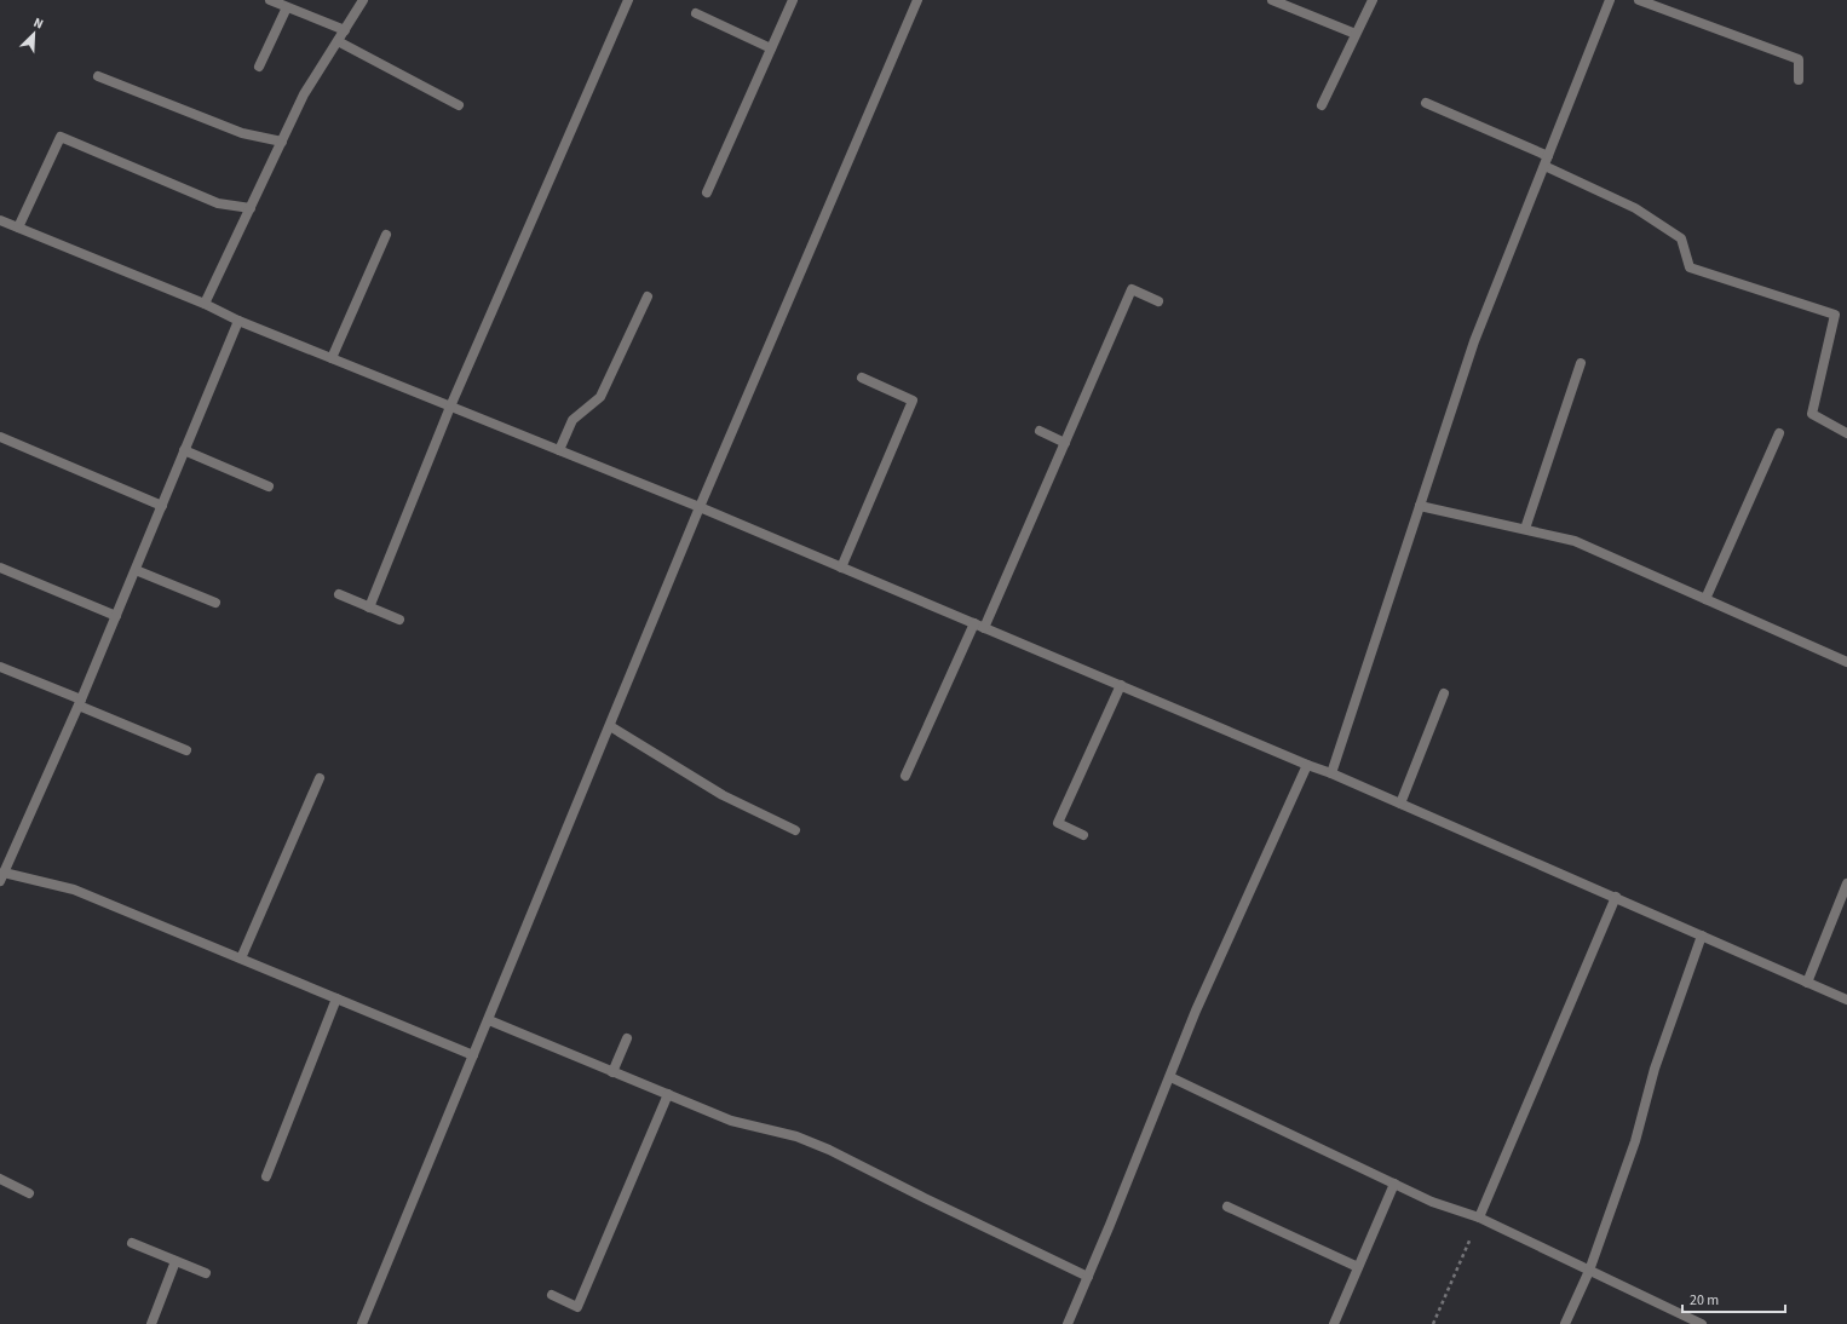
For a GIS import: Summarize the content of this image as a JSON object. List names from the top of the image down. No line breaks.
{"scale_bar":"20 m","north":"top right"}
